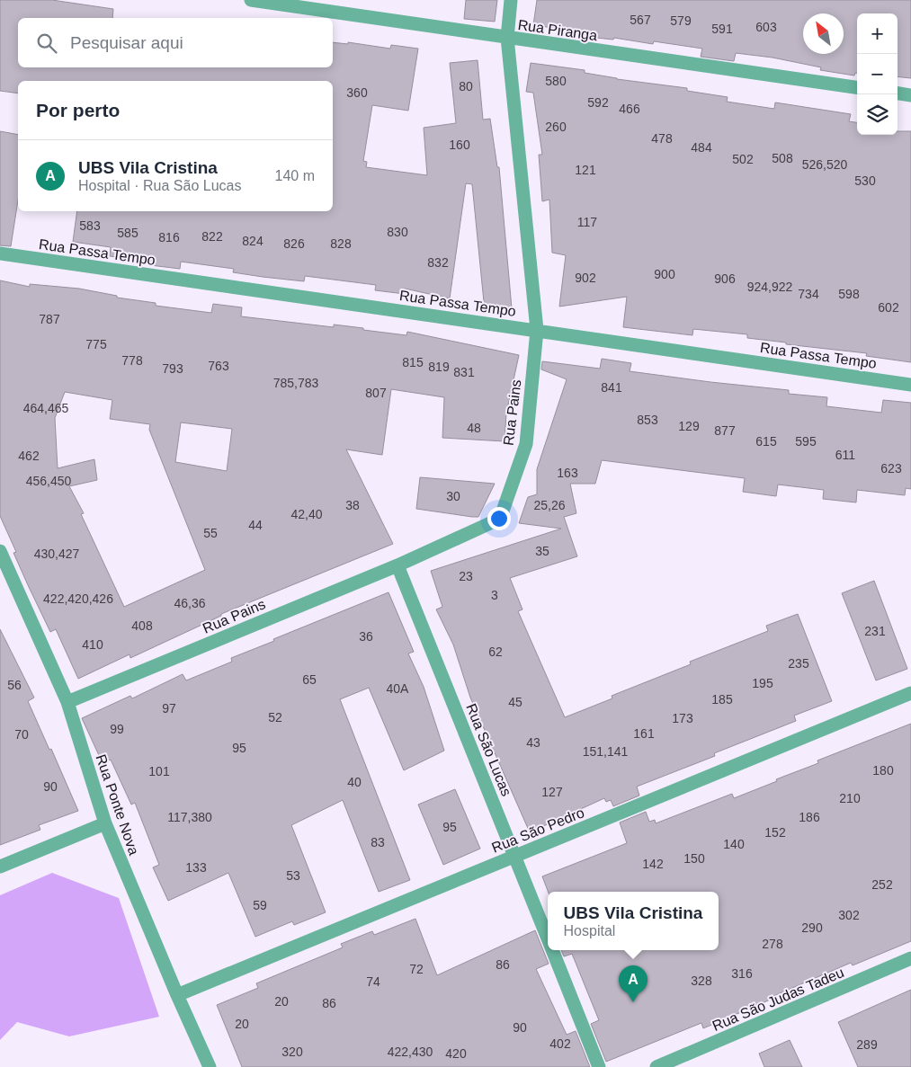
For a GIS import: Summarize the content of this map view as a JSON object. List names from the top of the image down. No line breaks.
{"streets":{"street":["Rua Piranga","Rua Passa Tempo","Rua Pains","Rua São Lucas","Rua Ponte Nova","Rua São Pedro","Rua São Judas Tadeu"]},"crossings":[["Rua Piranga","Rua Pains"],["Rua Passa Tempo","Rua Pains"],["Rua Pains","Rua São Lucas"],["Rua Pains","Rua Ponte Nova"],["Rua São Lucas","Rua São Pedro"],["Rua Ponte Nova","Rua São Pedro"]],"house_numbers":["567","579","603","591","580","80","360","592","466","260","478","160","484","508","502","526,520","121","530","117","583","830","585","822","816","824","826","828","832","900","902","906","924,922","734","598","602","787","775","778","815","763","819","793","831","785,783","841","807","464,465","853","129","48","877","615","595","611","462","623","163","456,450","30","38","25,26","42,40","44","55","35","430,427","23","3","422,420,426","46,36","408","231","36","410","62","235","65","195","56","40A","185","45","97","52","173","99","161","70","43","95","151,141","180","101","40","90","127","210","117,380","186","95","152","83","140","150","142","133","53","252","59","302","290","278","86","72","316","328","74","20","86","20","90","402","289","320","422,430","420"],"north":"top left","page":{"map_buttons":["+","−"],"search":"Pesquisar aqui","heading":"Por perto","list":[{"mark":"A","name":"UBS Vila Cristina","note":"Hospital · Rua São Lucas","value":"140 m"}],"popup":["UBS Vila Cristina","Hospital"],"pins":"A"}}
